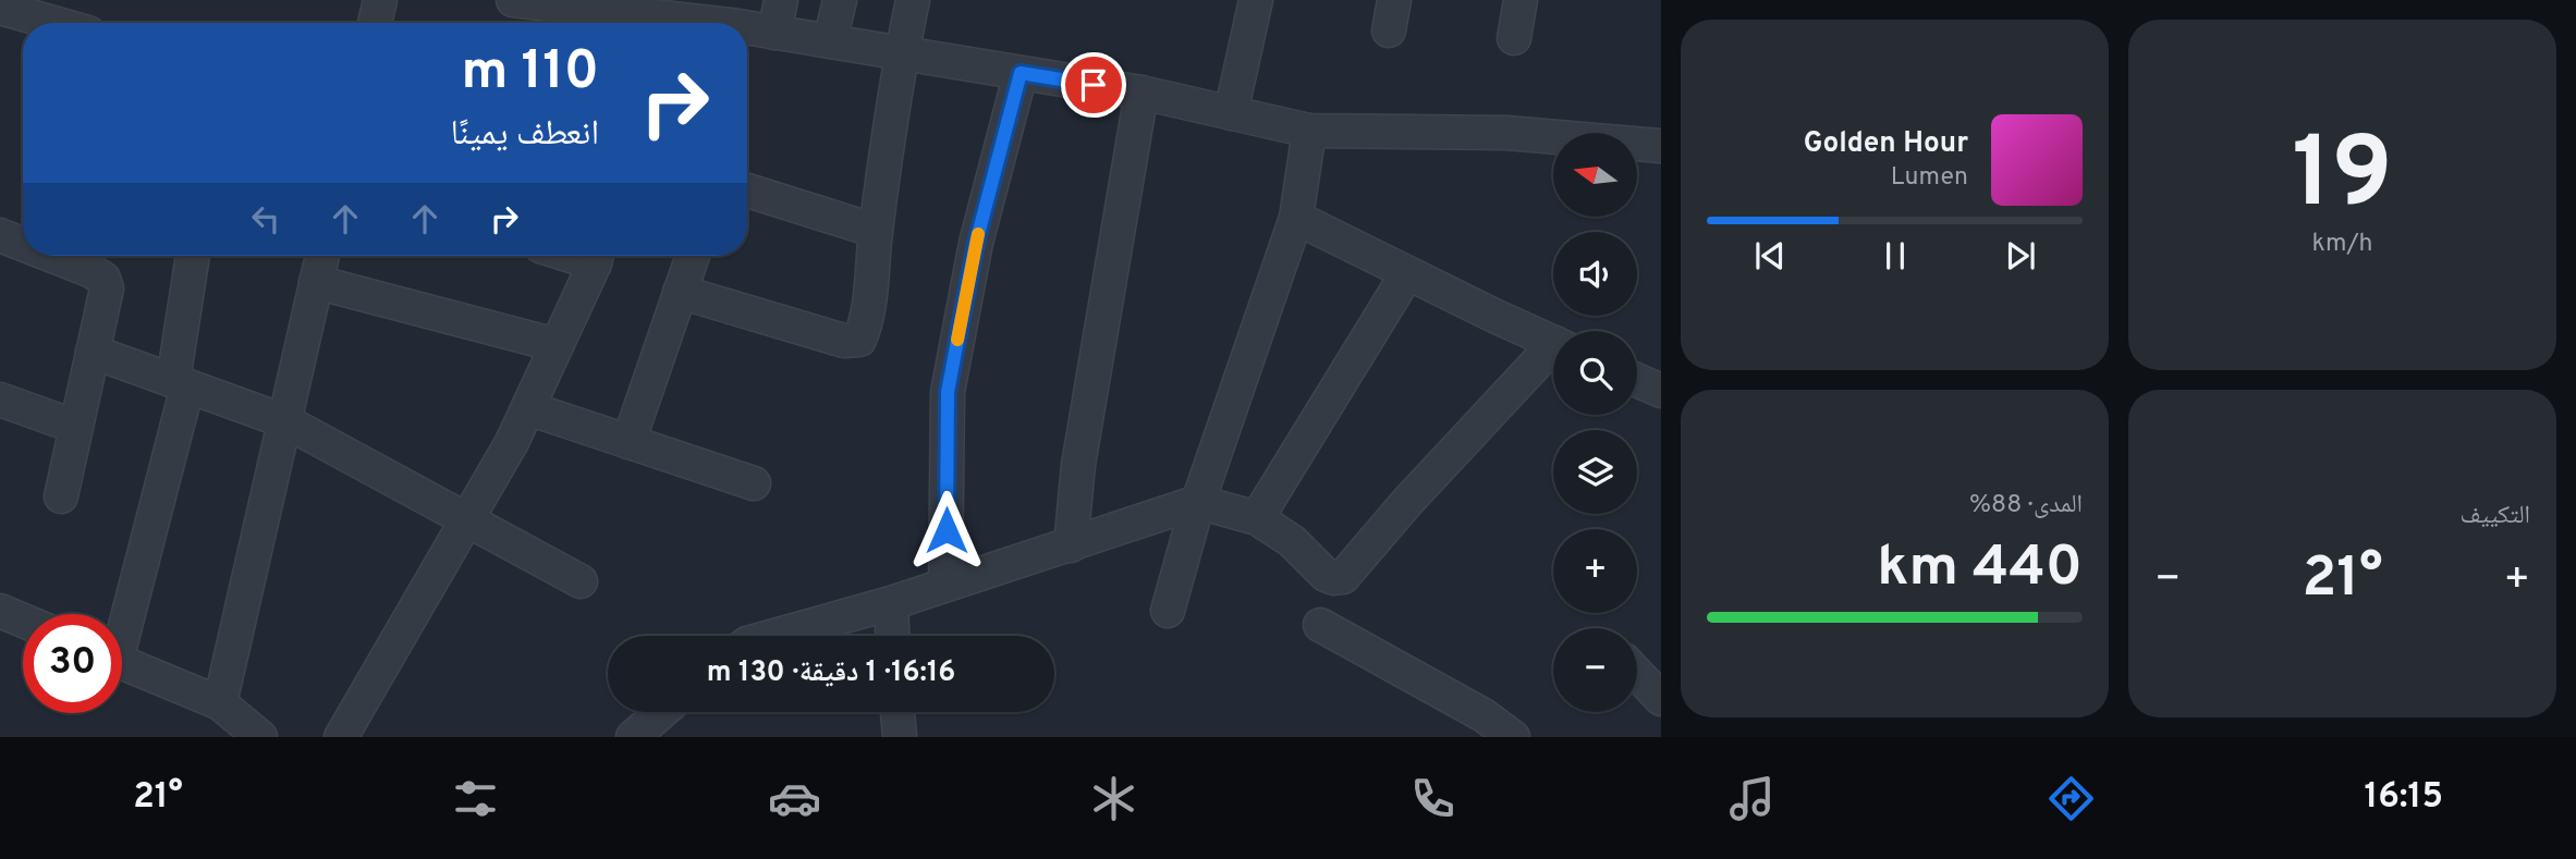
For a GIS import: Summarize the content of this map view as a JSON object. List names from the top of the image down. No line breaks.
{"north":"left","page":{"tile":[["19","km/h"],"التكييف",["المدى · 88%","440 km"]],"turn":["110 m","انعطف يمينًا"],"song":["Golden Hour","Lumen"],"map_buttons":["+","−"],"heat":["−","21°","+"],"limit":"30","trip":"16:16 · 1 دقيقة · 130 m","tabs":["16:15","21°"]}}
